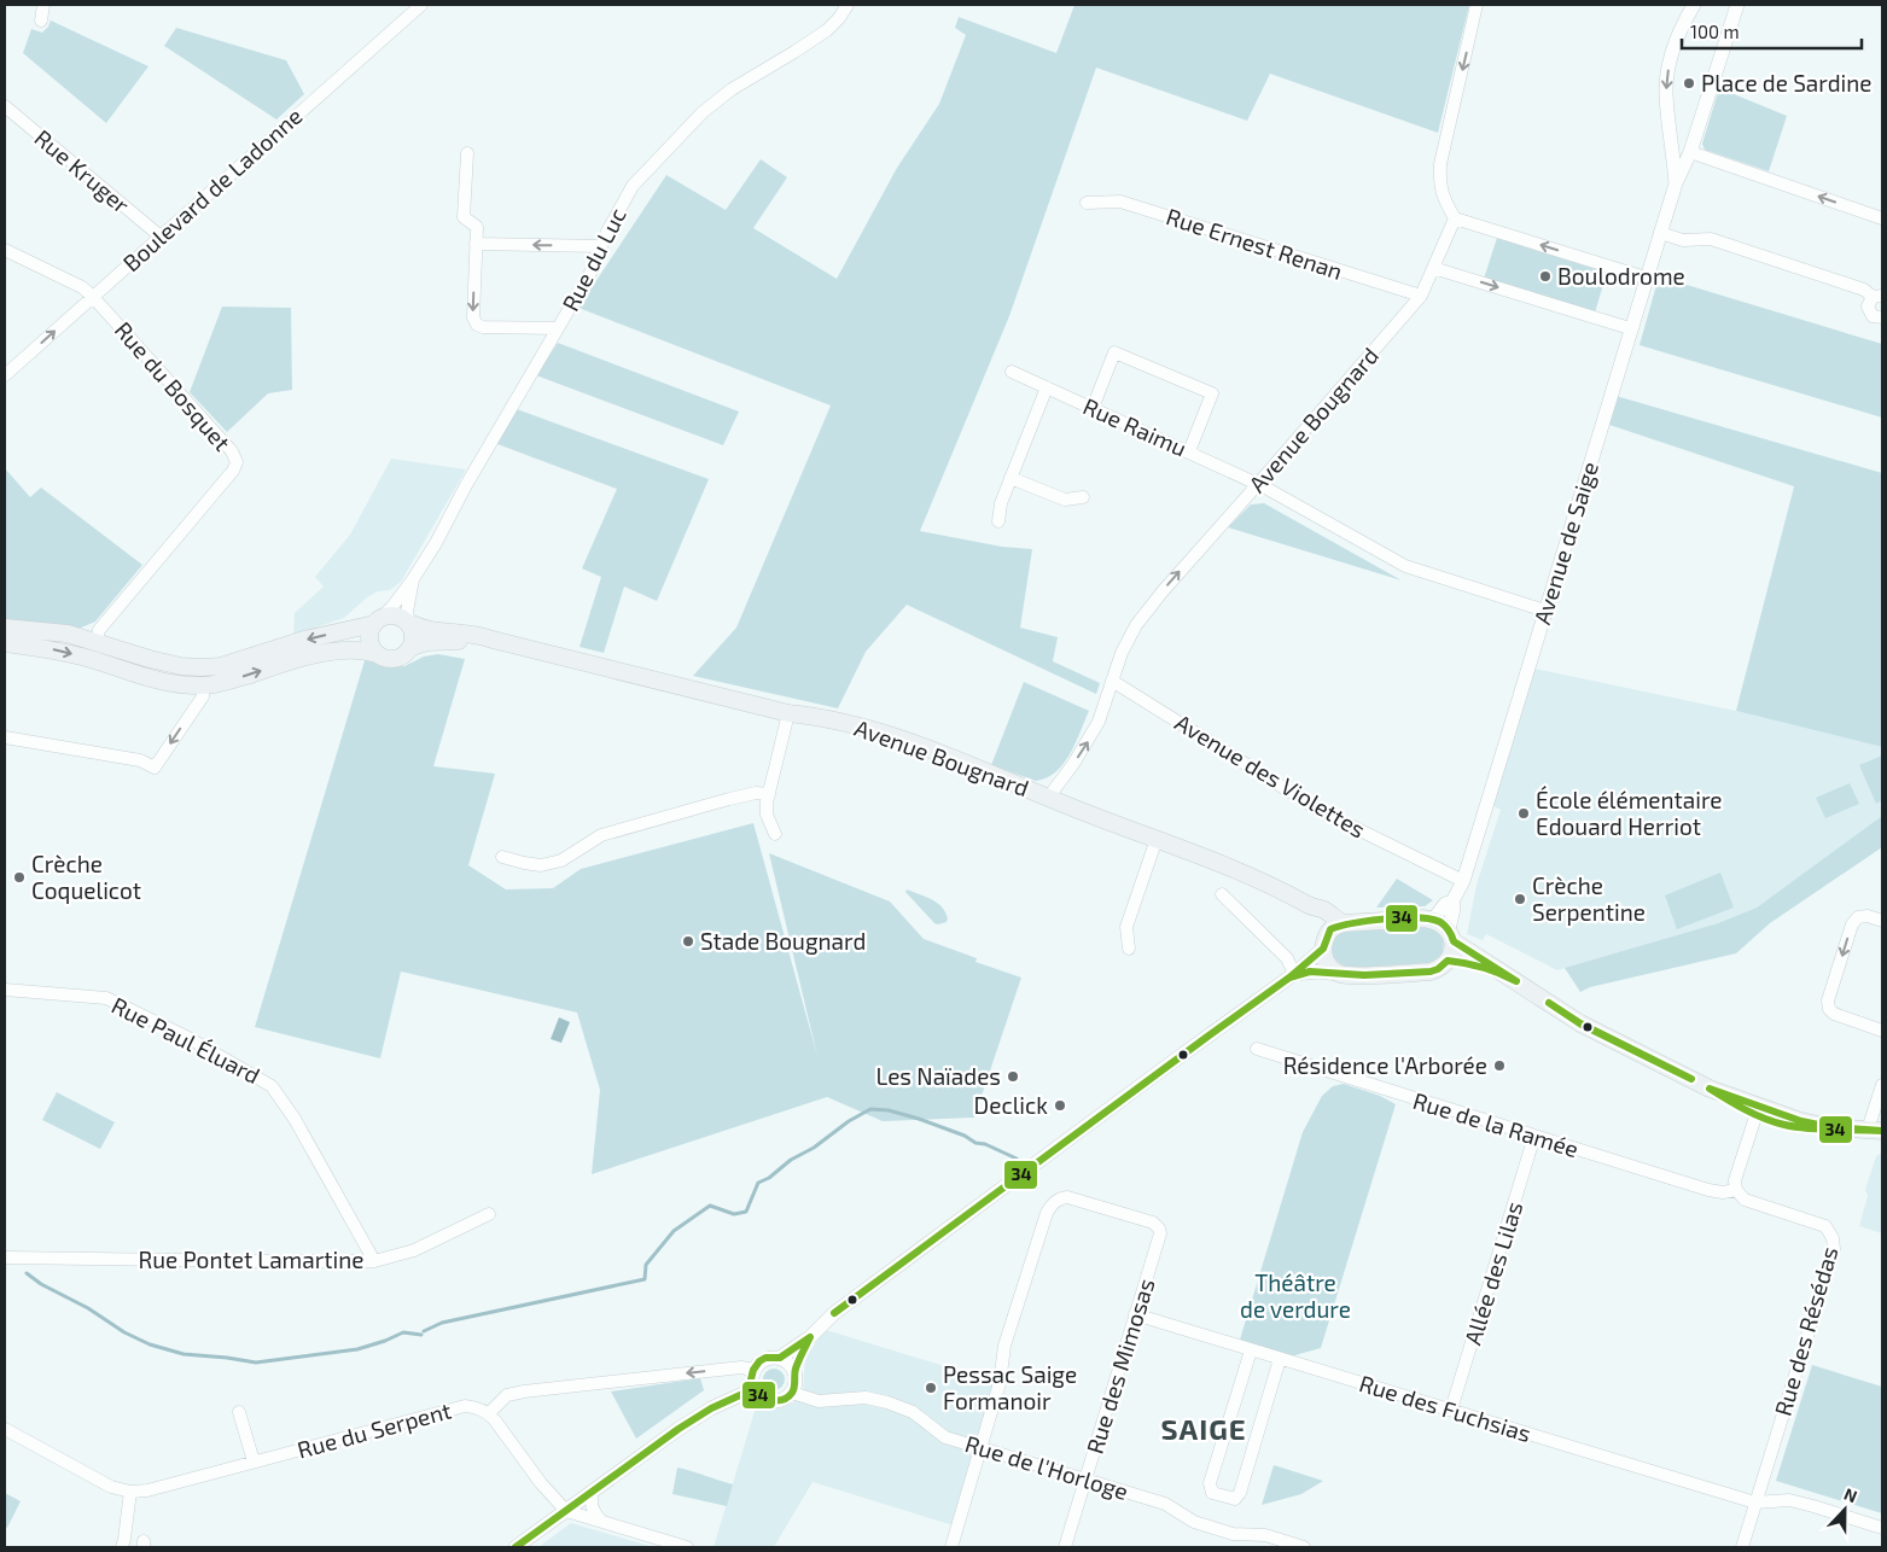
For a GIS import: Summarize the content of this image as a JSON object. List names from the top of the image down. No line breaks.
{"streets":{"main road":["Avenue Bougnard"],"street":["Rue Kruger","Boulevard de Ladonne","Rue Ernest Renan","Rue du Luc","Rue du Bosquet","Rue Raimu","Avenue de Saige","Avenue des Violettes","Rue Paul Éluard","Rue de la Ramée","Rue Pontet Lamartine","Allée des Lilas","Rue des Résédas","Rue des Mimosas","Rue des Fuchsias","Rue du Serpent","Rue de l'Horloge"]},"crossings":[["Rue Kruger","Boulevard de Ladonne"],["Boulevard de Ladonne","Rue du Bosquet"],["Rue Ernest Renan","Avenue Bougnard"],["Rue du Luc","Avenue Bougnard"],["Rue du Bosquet","Avenue Bougnard"],["Avenue Bougnard","Rue Raimu"],["Avenue Bougnard","Avenue des Violettes"],["Rue Raimu","Avenue de Saige"],["Avenue de Saige","Avenue des Violettes"],["Rue Paul Éluard","Rue Pontet Lamartine"],["Rue de la Ramée","Allée des Lilas"],["Rue de la Ramée","Rue des Résédas"],["Allée des Lilas","Rue des Fuchsias"],["Rue des Résédas","Rue des Fuchsias"],["Rue des Mimosas","Rue des Fuchsias"],["Rue des Mimosas","Rue de l'Horloge"]],"districts":["SAIGE"],"parks":["Théâtre de verdure"],"places":["Place de Sardine","Boulodrome","École élémentaire Edouard Herriot","Crèche Coquelicot","Crèche Serpentine","Stade Bougnard","Résidence l'Arborée","Les Naïades","Declick","Pessac Saige Formanoir"],"lines":["transit line 34"],"scale_bar":"100 m","north":"top"}
